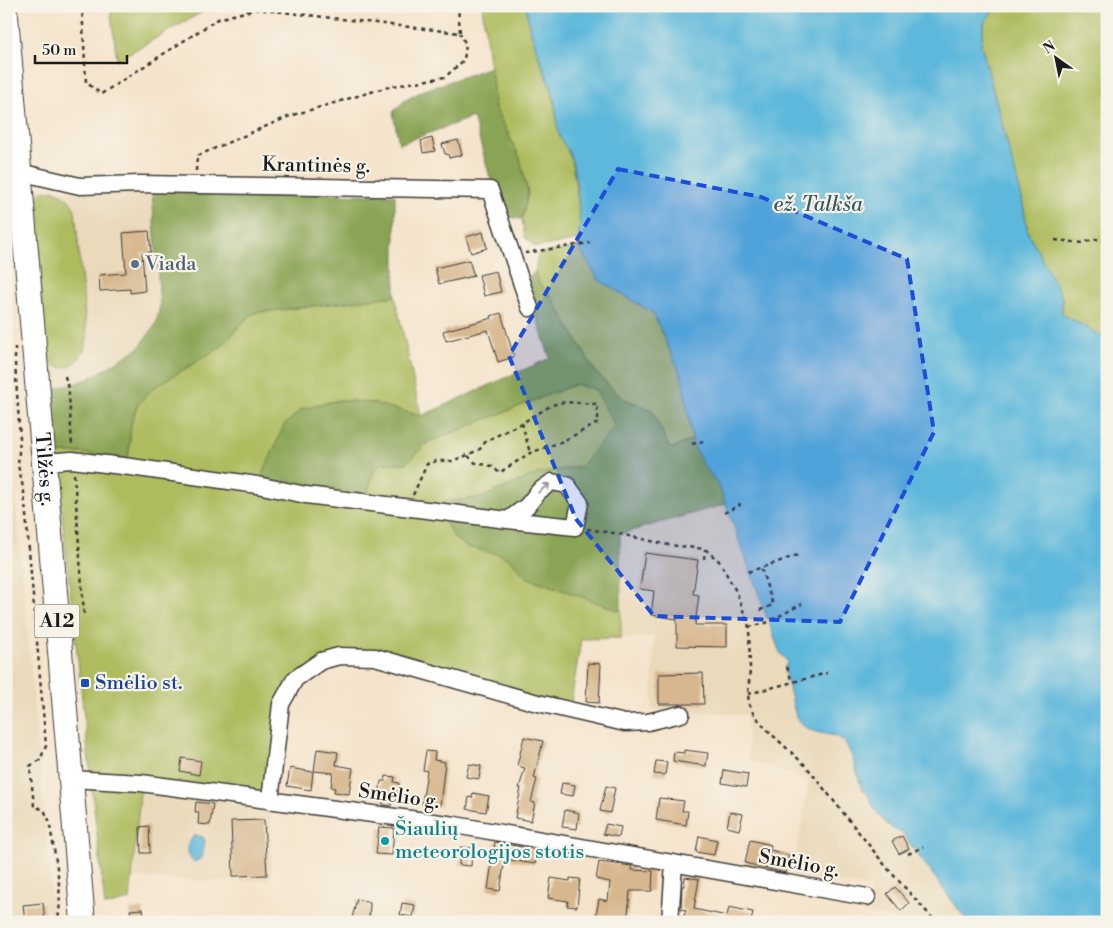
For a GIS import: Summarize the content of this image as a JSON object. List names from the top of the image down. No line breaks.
{"streets":{"highway":["Tilžės g.","A12"],"street":["Krantinės g.","Smėlio g."]},"crossings":[["Krantinės g.","Tilžės g."],["Tilžės g.","Smėlio g."]],"water":["ež. Talkša"],"places":{"other":["Viada","Šiaulių meteorologijos stotis"],"transit":["Smėlio st."]},"scale_bar":"50 m","north":"top left"}
